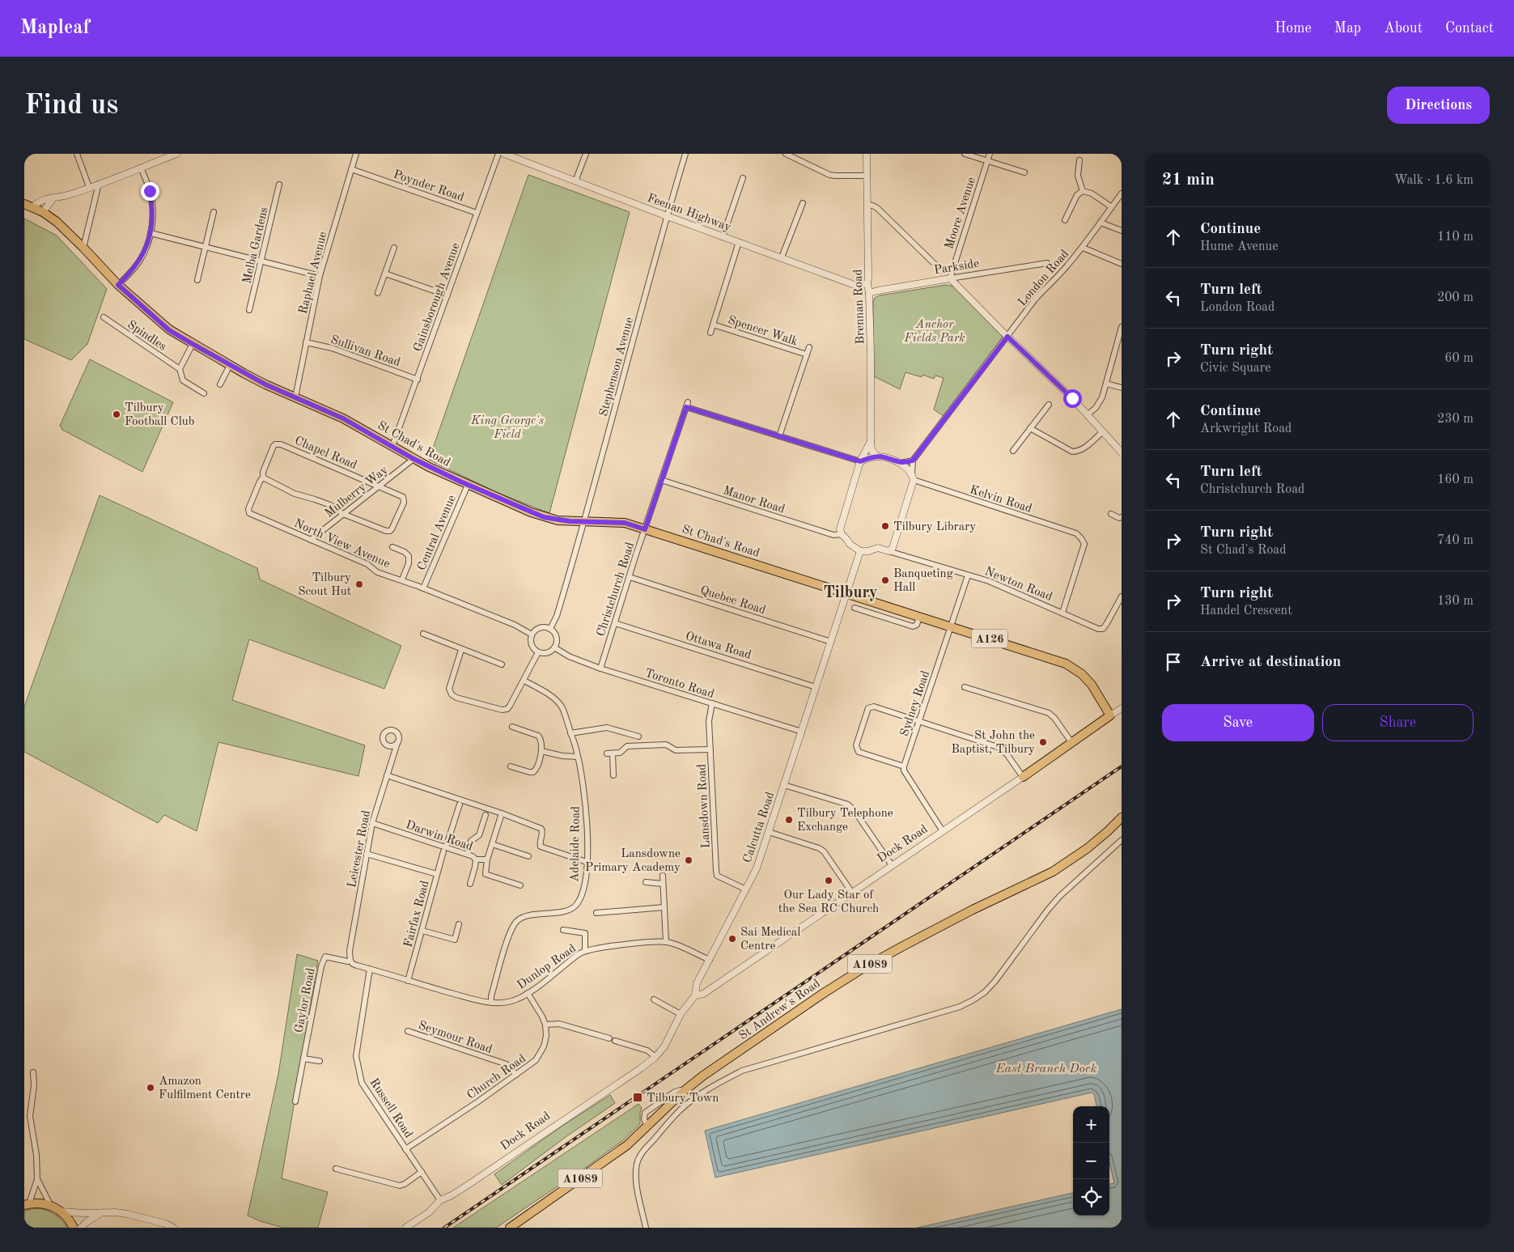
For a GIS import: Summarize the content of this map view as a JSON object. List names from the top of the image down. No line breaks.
{"streets":{"main road":["St Chad's Road","A126","Dock Road","A1089","St Andrew's Road"],"street":["Poynder Road","Feenan Highway","Moore Avenue","Melba Gardens","Parkside","Raphael Avenue","London Road","Gainsborough Avenue","Brennan Road","Spencer Walk","Spindles","Sullivan Road","Stephenson Avenue","Chapel Road","Mulberry Way","Kelvin Road","Manor Road","Central Avenue","North View Avenue","Newton Road","Christchurch Road","Quebec Road","Ottawa Road","Toronto Road","Sydney Road","Lansdown Road","Calcutta Road","Darwin Road","Adelaide Road","Leicester Road","Fairfax Road","Dunlop Road","Gaylor Road","Seymour Road","Church Road","Russell Road"]},"crossings":[["Poynder Road","Raphael Avenue"],["Poynder Road","Gainsborough Avenue"],["Feenan Highway","Brennan Road"],["Feenan Highway","Spencer Walk"],["Feenan Highway","Stephenson Avenue"],["Moore Avenue","Parkside"],["Parkside","Brennan Road"],["Raphael Avenue","Sullivan Road"],["Raphael Avenue","St Chad's Road"],["Gainsborough Avenue","Sullivan Road"],["Gainsborough Avenue","St Chad's Road"],["Spencer Walk","Christchurch Road"],["Stephenson Avenue","St Chad's Road"],["Stephenson Avenue","North View Avenue"],["Stephenson Avenue","Toronto Road"],["St Chad's Road","Mulberry Way"],["St Chad's Road","Central Avenue"],["St Chad's Road","Christchurch Road"],["St Chad's Road","A126"],["St Chad's Road","Calcutta Road"],["Chapel Road","Mulberry Way"],["Chapel Road","North View Avenue"],["Mulberry Way","North View Avenue"],["Kelvin Road","Newton Road"],["Manor Road","Christchurch Road"],["Central Avenue","North View Avenue"],["North View Avenue","Toronto Road"],["Newton Road","Sydney Road"],["Christchurch Road","Quebec Road"],["Christchurch Road","Ottawa Road"],["Christchurch Road","Toronto Road"],["Quebec Road","Calcutta Road"],["A126","Sydney Road"],["A126","Calcutta Road"],["A126","Dock Road"],["Ottawa Road","Calcutta Road"],["Toronto Road","Lansdown Road"],["Toronto Road","Calcutta Road"],["Lansdown Road","Calcutta Road"],["Calcutta Road","Dock Road"],["Calcutta Road","Dunlop Road"],["Darwin Road","Leicester Road"],["Darwin Road","Fairfax Road"],["Dock Road","Russell Road"],["Adelaide Road","Dunlop Road"],["Leicester Road","Dunlop Road"],["Leicester Road","Gaylor Road"],["Fairfax Road","Dunlop Road"],["Dunlop Road","Gaylor Road"],["Dunlop Road","Russell Road"],["Seymour Road","Church Road"],["Church Road","Russell Road"]],"districts":["Tilbury"],"water":["East Branch Dock"],"parks":["Anchor Fields Park","King George's Field"],"places":{"other":["Tilbury Football Club","Tilbury Library","Banqueting Hall","Tilbury Scout Hut","St John the Baptist, Tilbury","Tilbury Telephone Exchange","Lansdowne Primary Academy","Our Lady Star of the Sea RC Church","Sai Medical Centre","Amazon Fulfilment Centre"],"transit":["Tilbury Town"]},"page":{"header":"Mapleaf","nav":["Home","Map","About","Contact"],"buttons":["Directions",["Save","Share"]],"title":"Find us","heading":["21 min","Walk · 1.6 km"],"list":[["Continue","Hume Avenue","110 m"],["Turn left","London Road","200 m"],["Turn right","Civic Square","60 m"],["Continue","Arkwright Road","230 m"],["Turn left","Christchurch Road","160 m"],["Turn right","St Chad's Road","740 m"],["Turn right","Handel Crescent","130 m"],"Arrive at destination"],"map_buttons":["+","−"]}}
